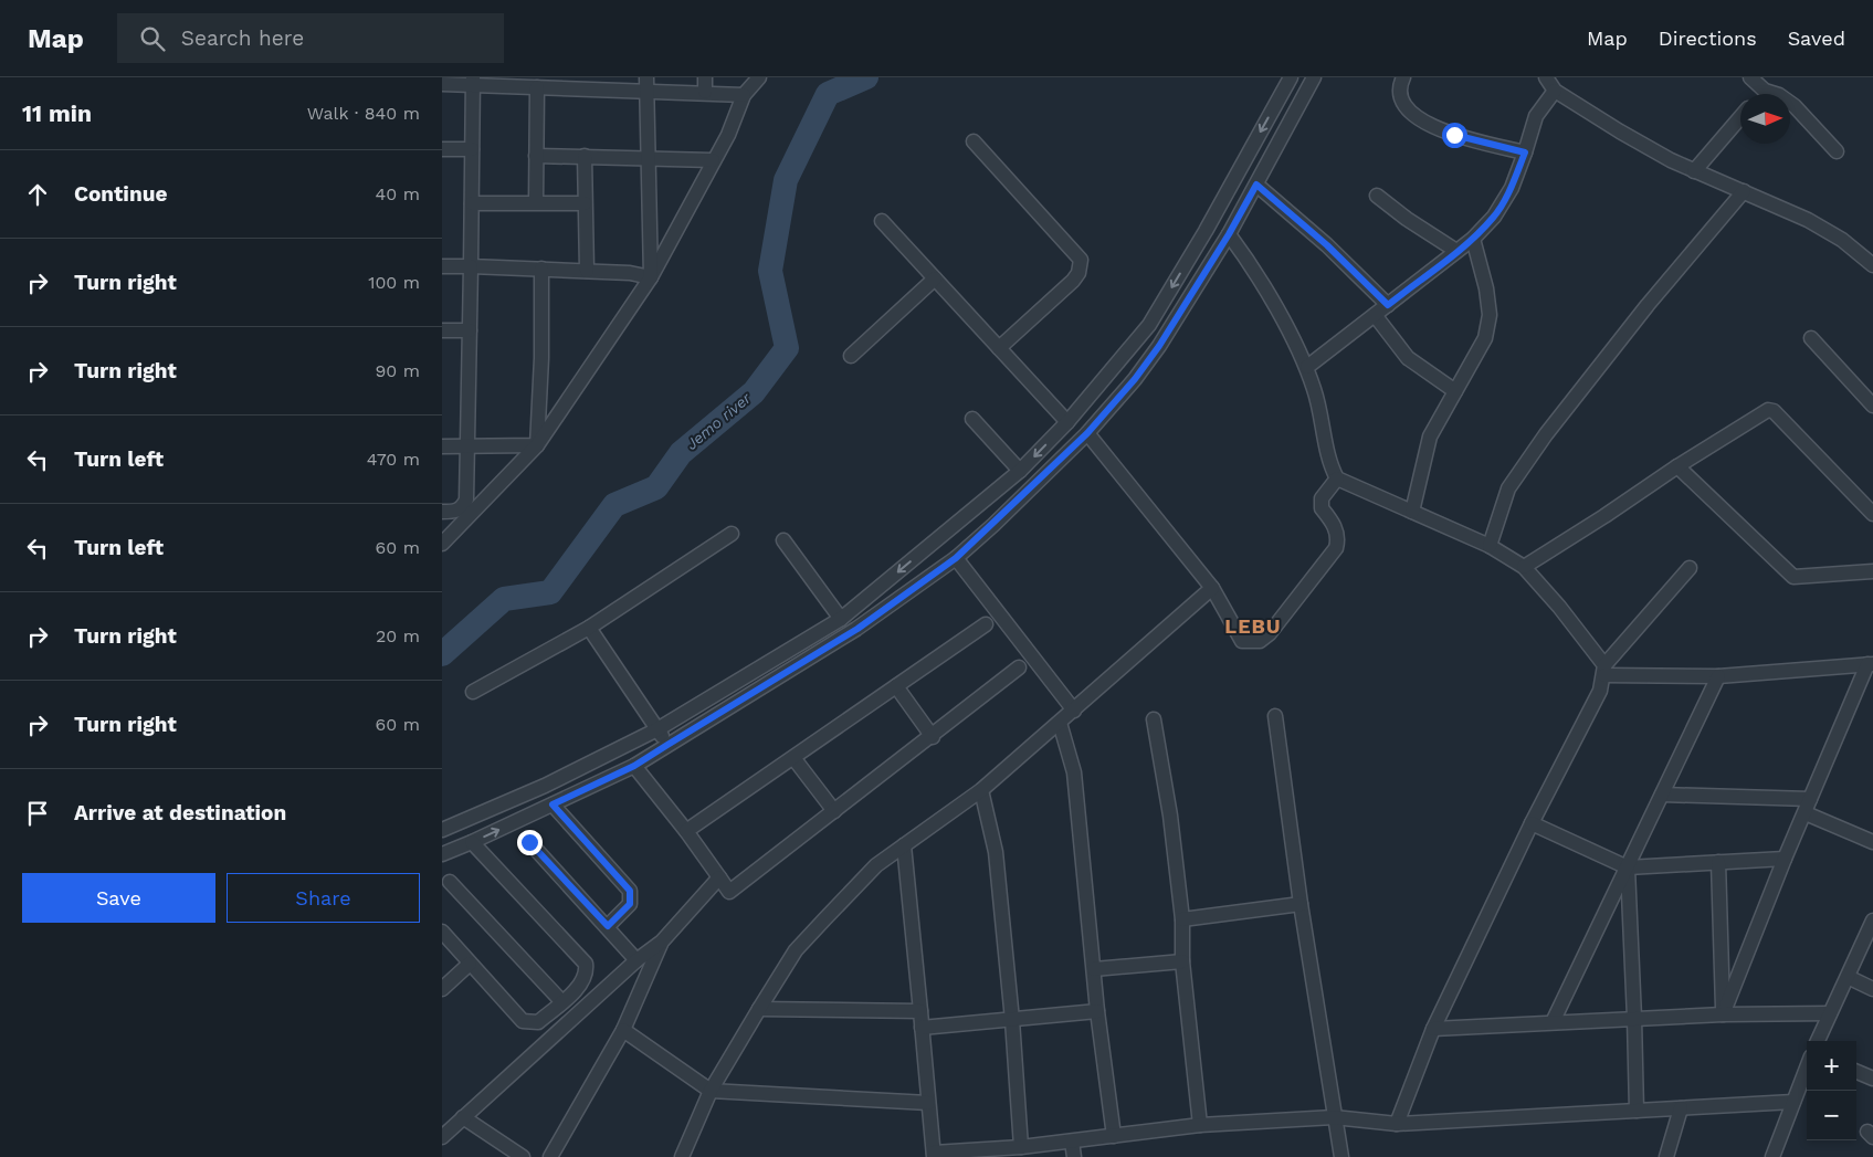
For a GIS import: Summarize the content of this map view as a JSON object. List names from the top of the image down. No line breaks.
{"districts":["LEBU"],"water":["Jemo river"],"north":"right","page":{"header":"Map","search":"Search here","nav":["Map","Directions","Saved"],"heading":["11 min","Walk · 840 m"],"list":[["Continue","40 m"],["Turn right","100 m"],["Turn right","90 m"],["Turn left","470 m"],["Turn left","60 m"],["Turn right","20 m"],["Turn right","60 m"],"Arrive at destination"],"buttons":["Save","Share"],"map_buttons":["+","−"]}}
